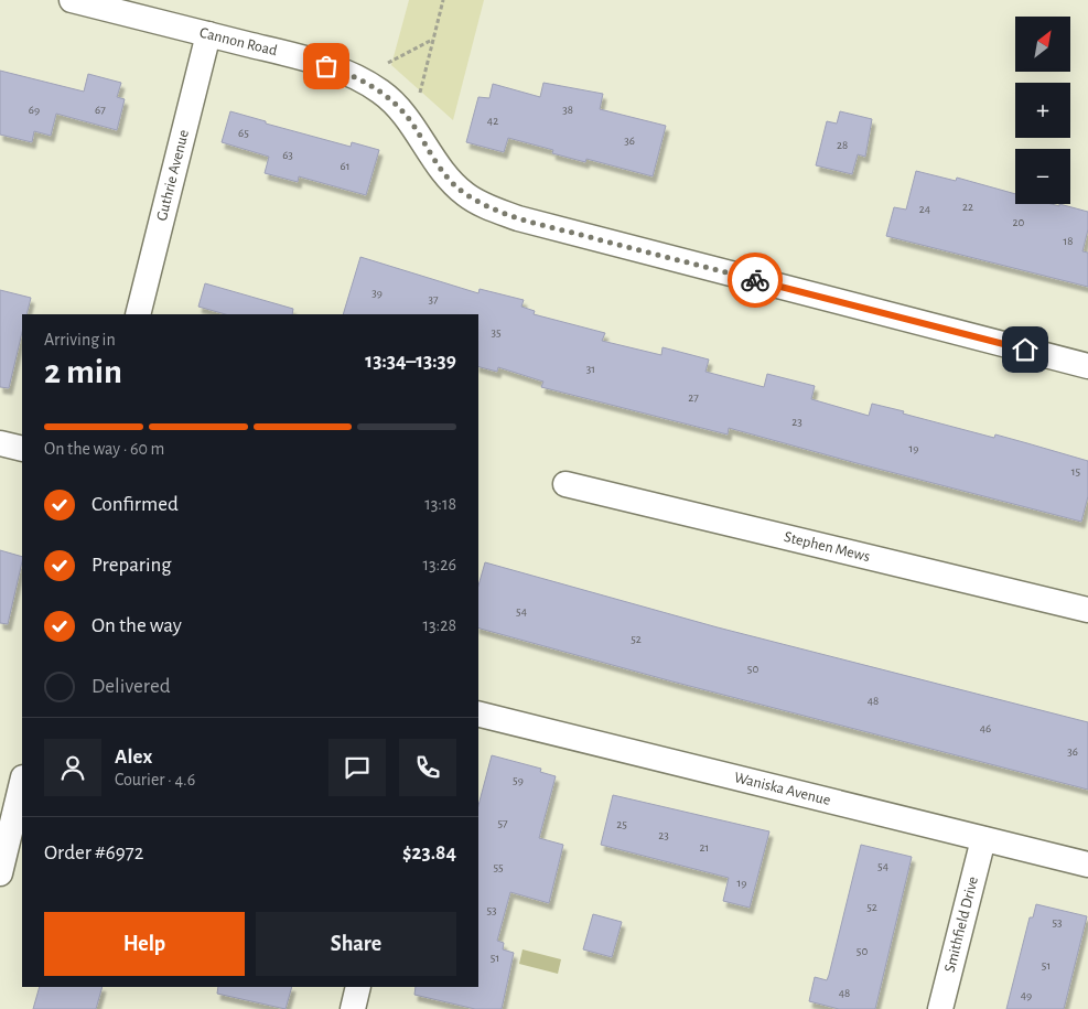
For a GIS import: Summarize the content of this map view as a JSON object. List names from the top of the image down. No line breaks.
{"streets":{"street":["Cannon Road","Guthrie Avenue","Stephen Mews","Waniska Avenue","Smithfield Drive"]},"crossings":[["Cannon Road","Guthrie Avenue"],["Waniska Avenue","Smithfield Drive"]],"house_numbers":["69","67","38","42","65","36","28","63","61","22","24","20","18","39","37","35","31","27","23","19","15","54","52","50","48","46","36","59","57","25","23","21","54","55","19","52","53","53","50","51","51","48","49"],"north":"top right","page":{"map_buttons":["+","−"],"heading":["2 min","Arriving in","13:34–13:39"],"panel":["Alex","Courier · 4.6","Order #6972","$23.84"],"bar":"On the way · 60 m","list":[["Confirmed","13:18"],["Preparing","13:26"],["On the way","13:28"],"Delivered"],"buttons":["Help","Share"]}}
